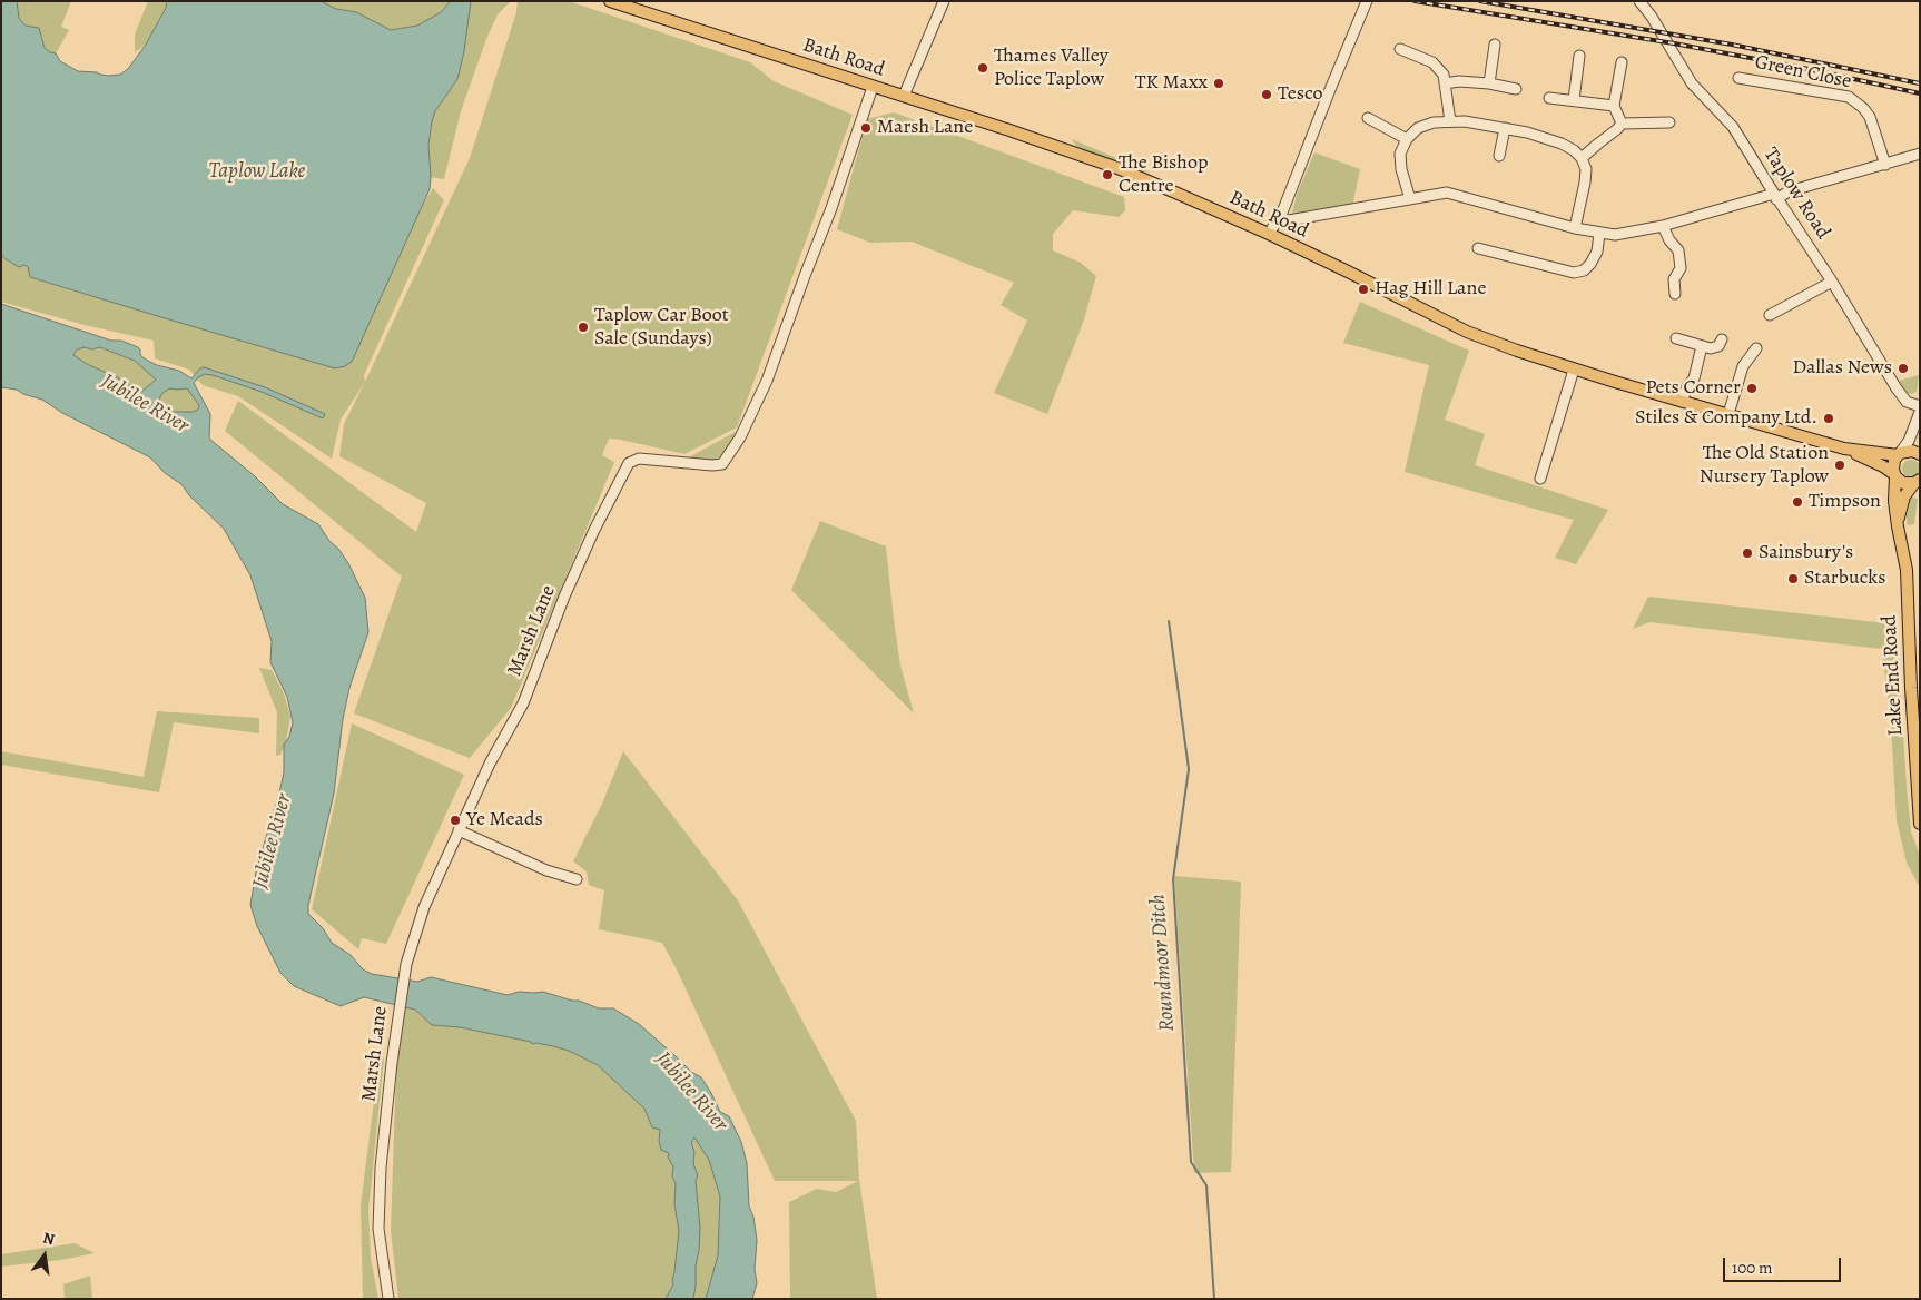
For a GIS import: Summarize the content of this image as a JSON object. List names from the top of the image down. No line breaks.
{"streets":{"main road":["Bath Road","Lake End Road"],"street":["Green Close","Taplow Road","Marsh Lane"]},"crossings":[["Bath Road","Marsh Lane"],["Bath Road","Lake End Road"]],"water":["Taplow Lake","Jubilee River","Roundmoor Ditch"],"places":["Thames Valley Police Taplow","TK Maxx","Tesco","Marsh Lane","The Bishop Centre","Hag Hill Lane","Taplow Car Boot Sale (Sundays)","Dallas News","Pets Corner","Stiles & Company Ltd.","The Old Station Nursery Taplow","Timpson","Sainsbury's","Starbucks","Ye Meads"],"scale_bar":"100 m","north":"top"}
